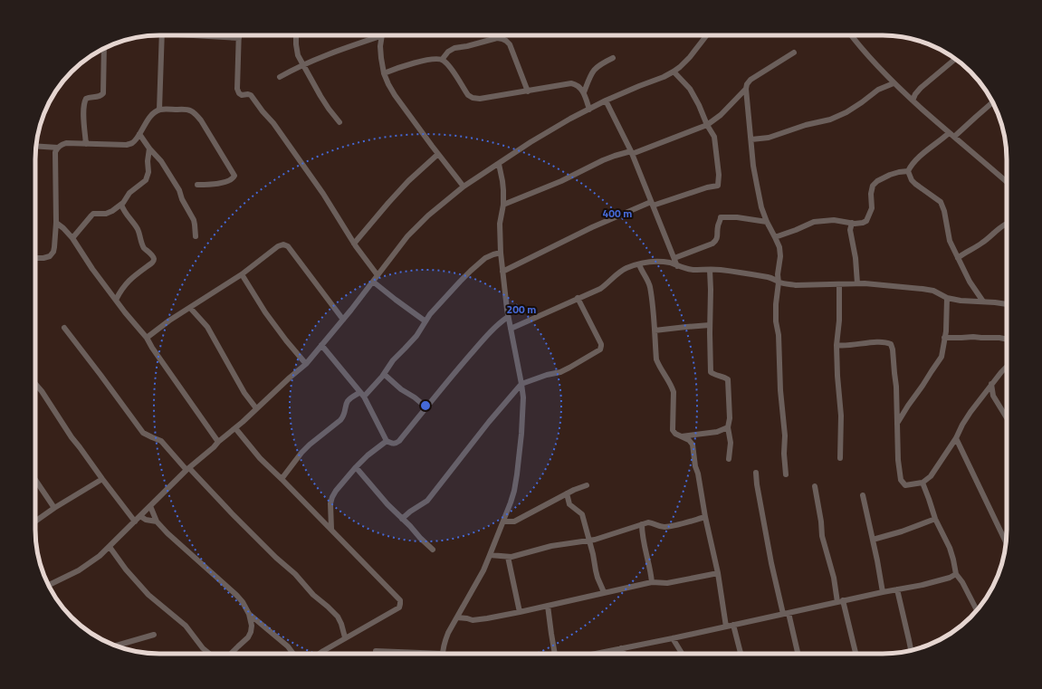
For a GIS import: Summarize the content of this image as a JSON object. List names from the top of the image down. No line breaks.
{"rings":["400 m","200 m"]}
